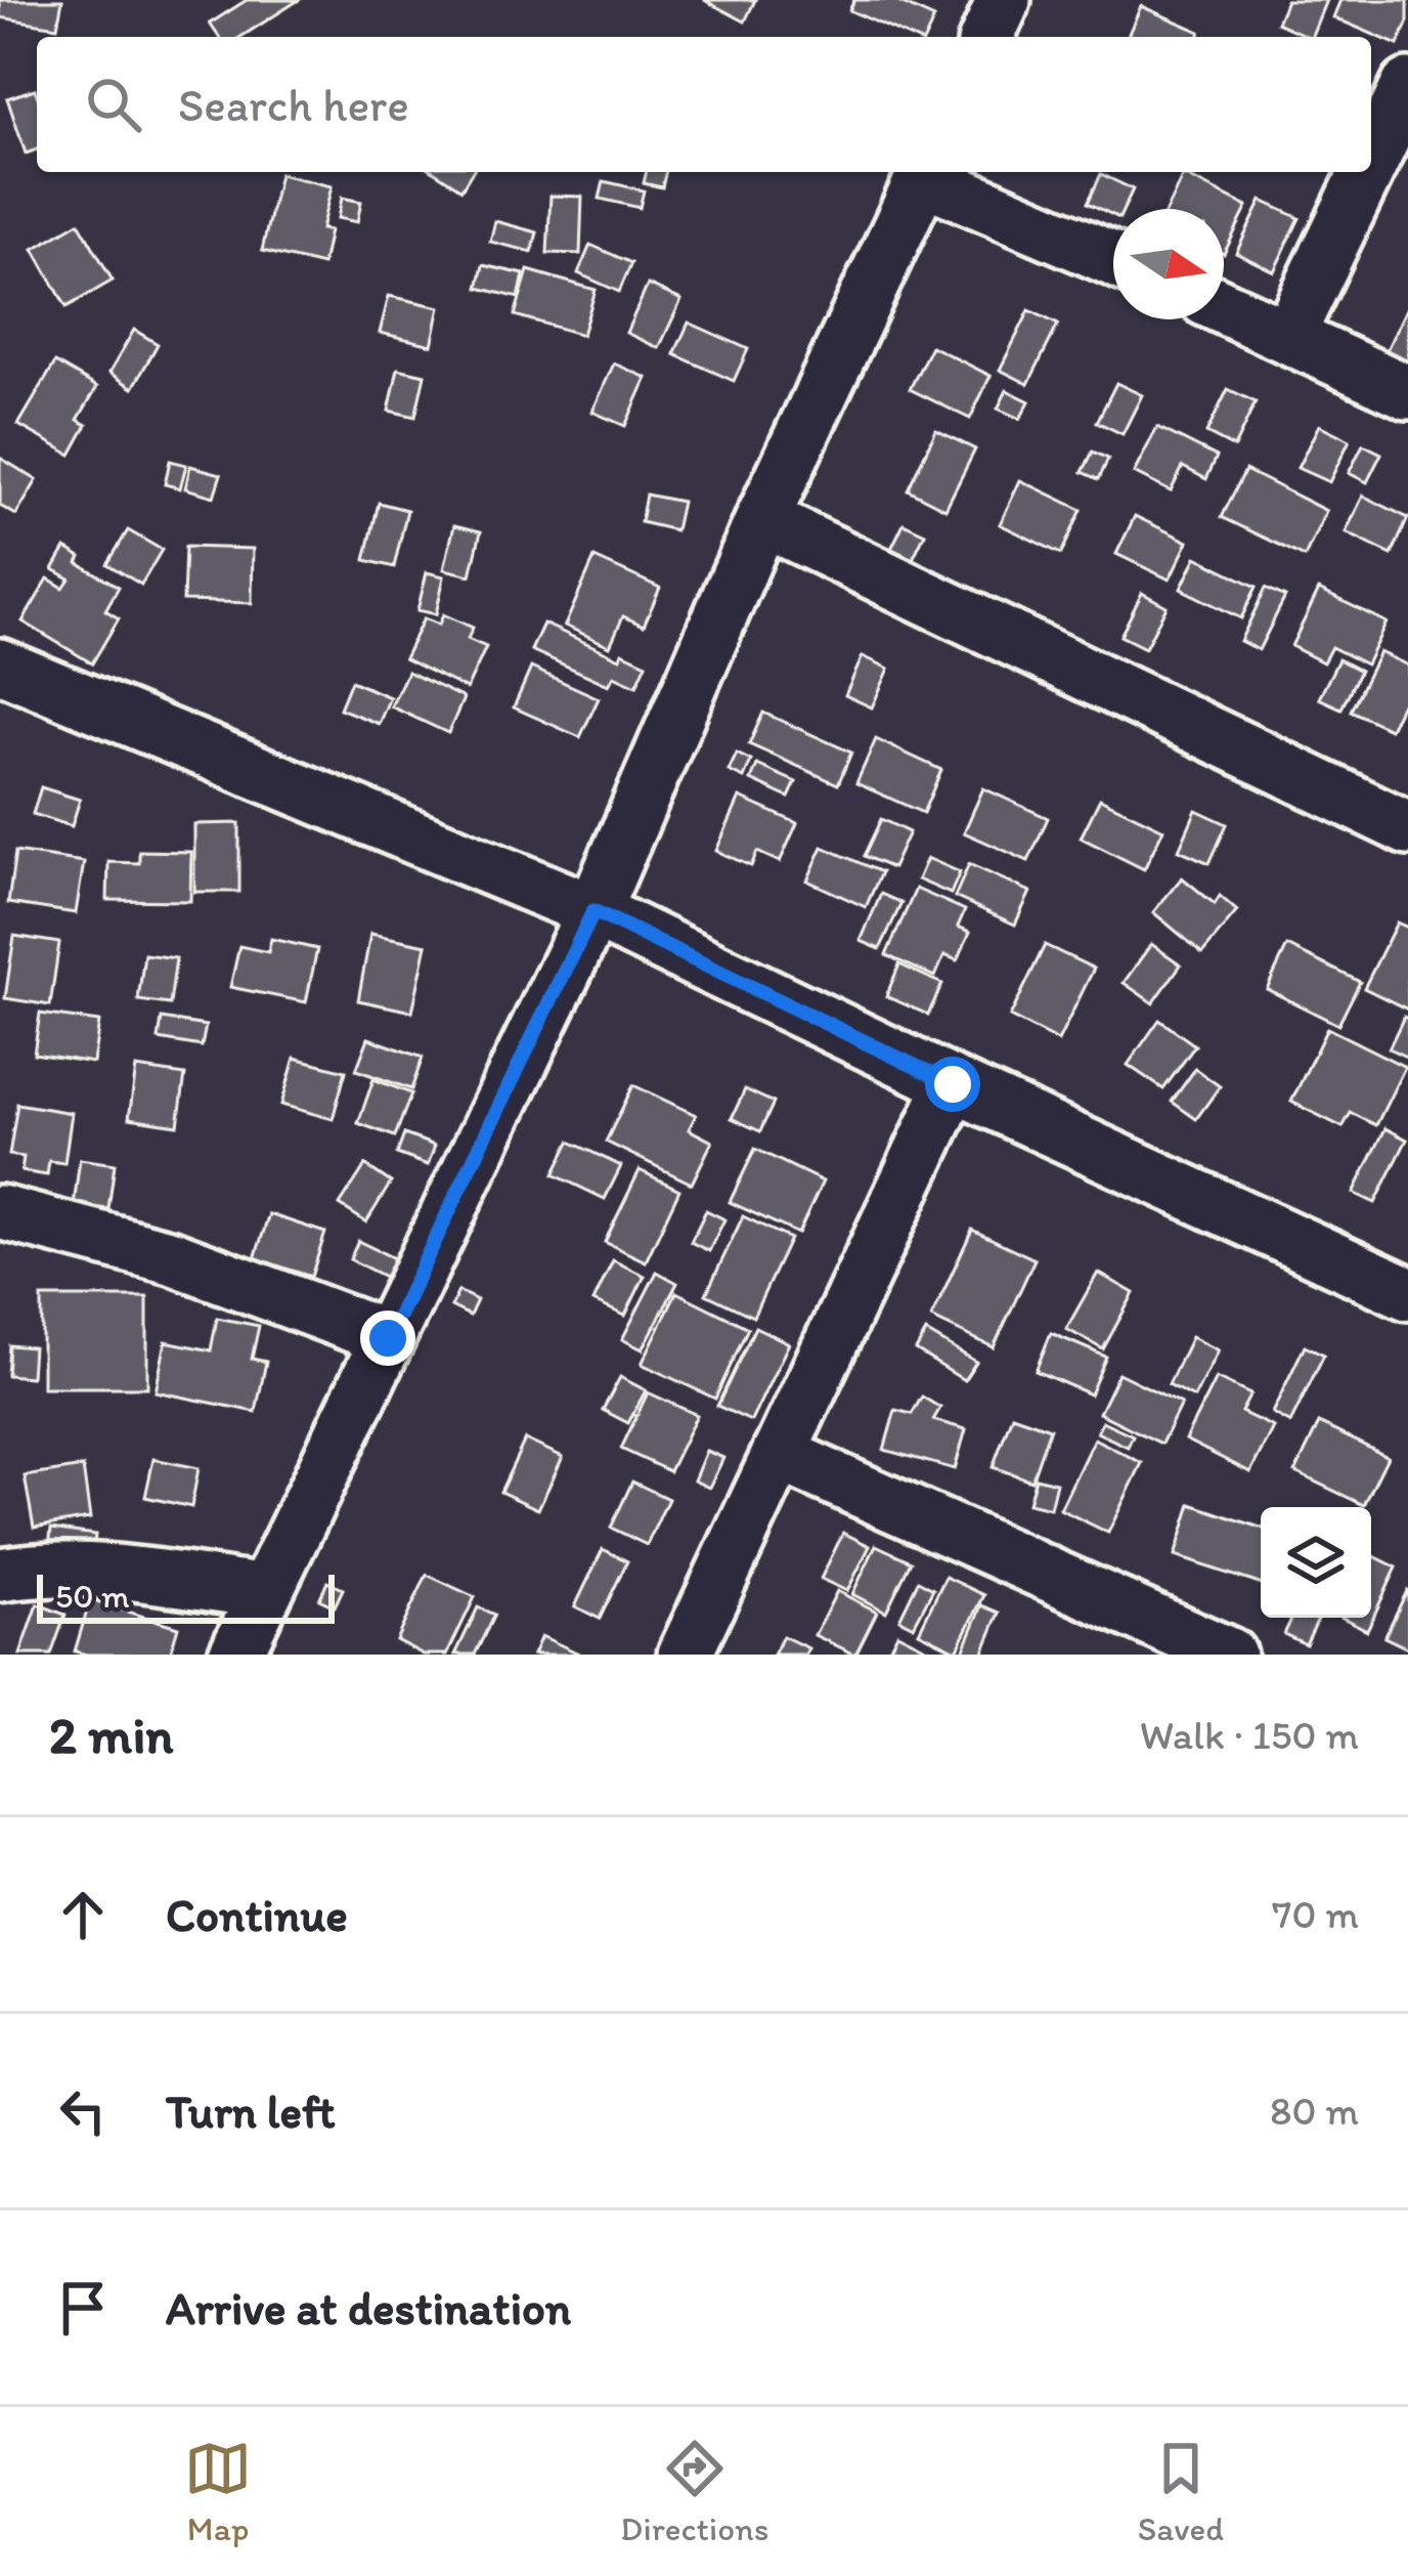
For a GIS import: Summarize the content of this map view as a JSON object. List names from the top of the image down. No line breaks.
{"scale_bar":"50 m","north":"right","page":{"search":"Search here","scale":"50 m","heading":["2 min","Walk · 150 m"],"list":[["Continue","70 m"],["Turn left","80 m"],"Arrive at destination"],"nav":["Map","Directions","Saved"]}}
